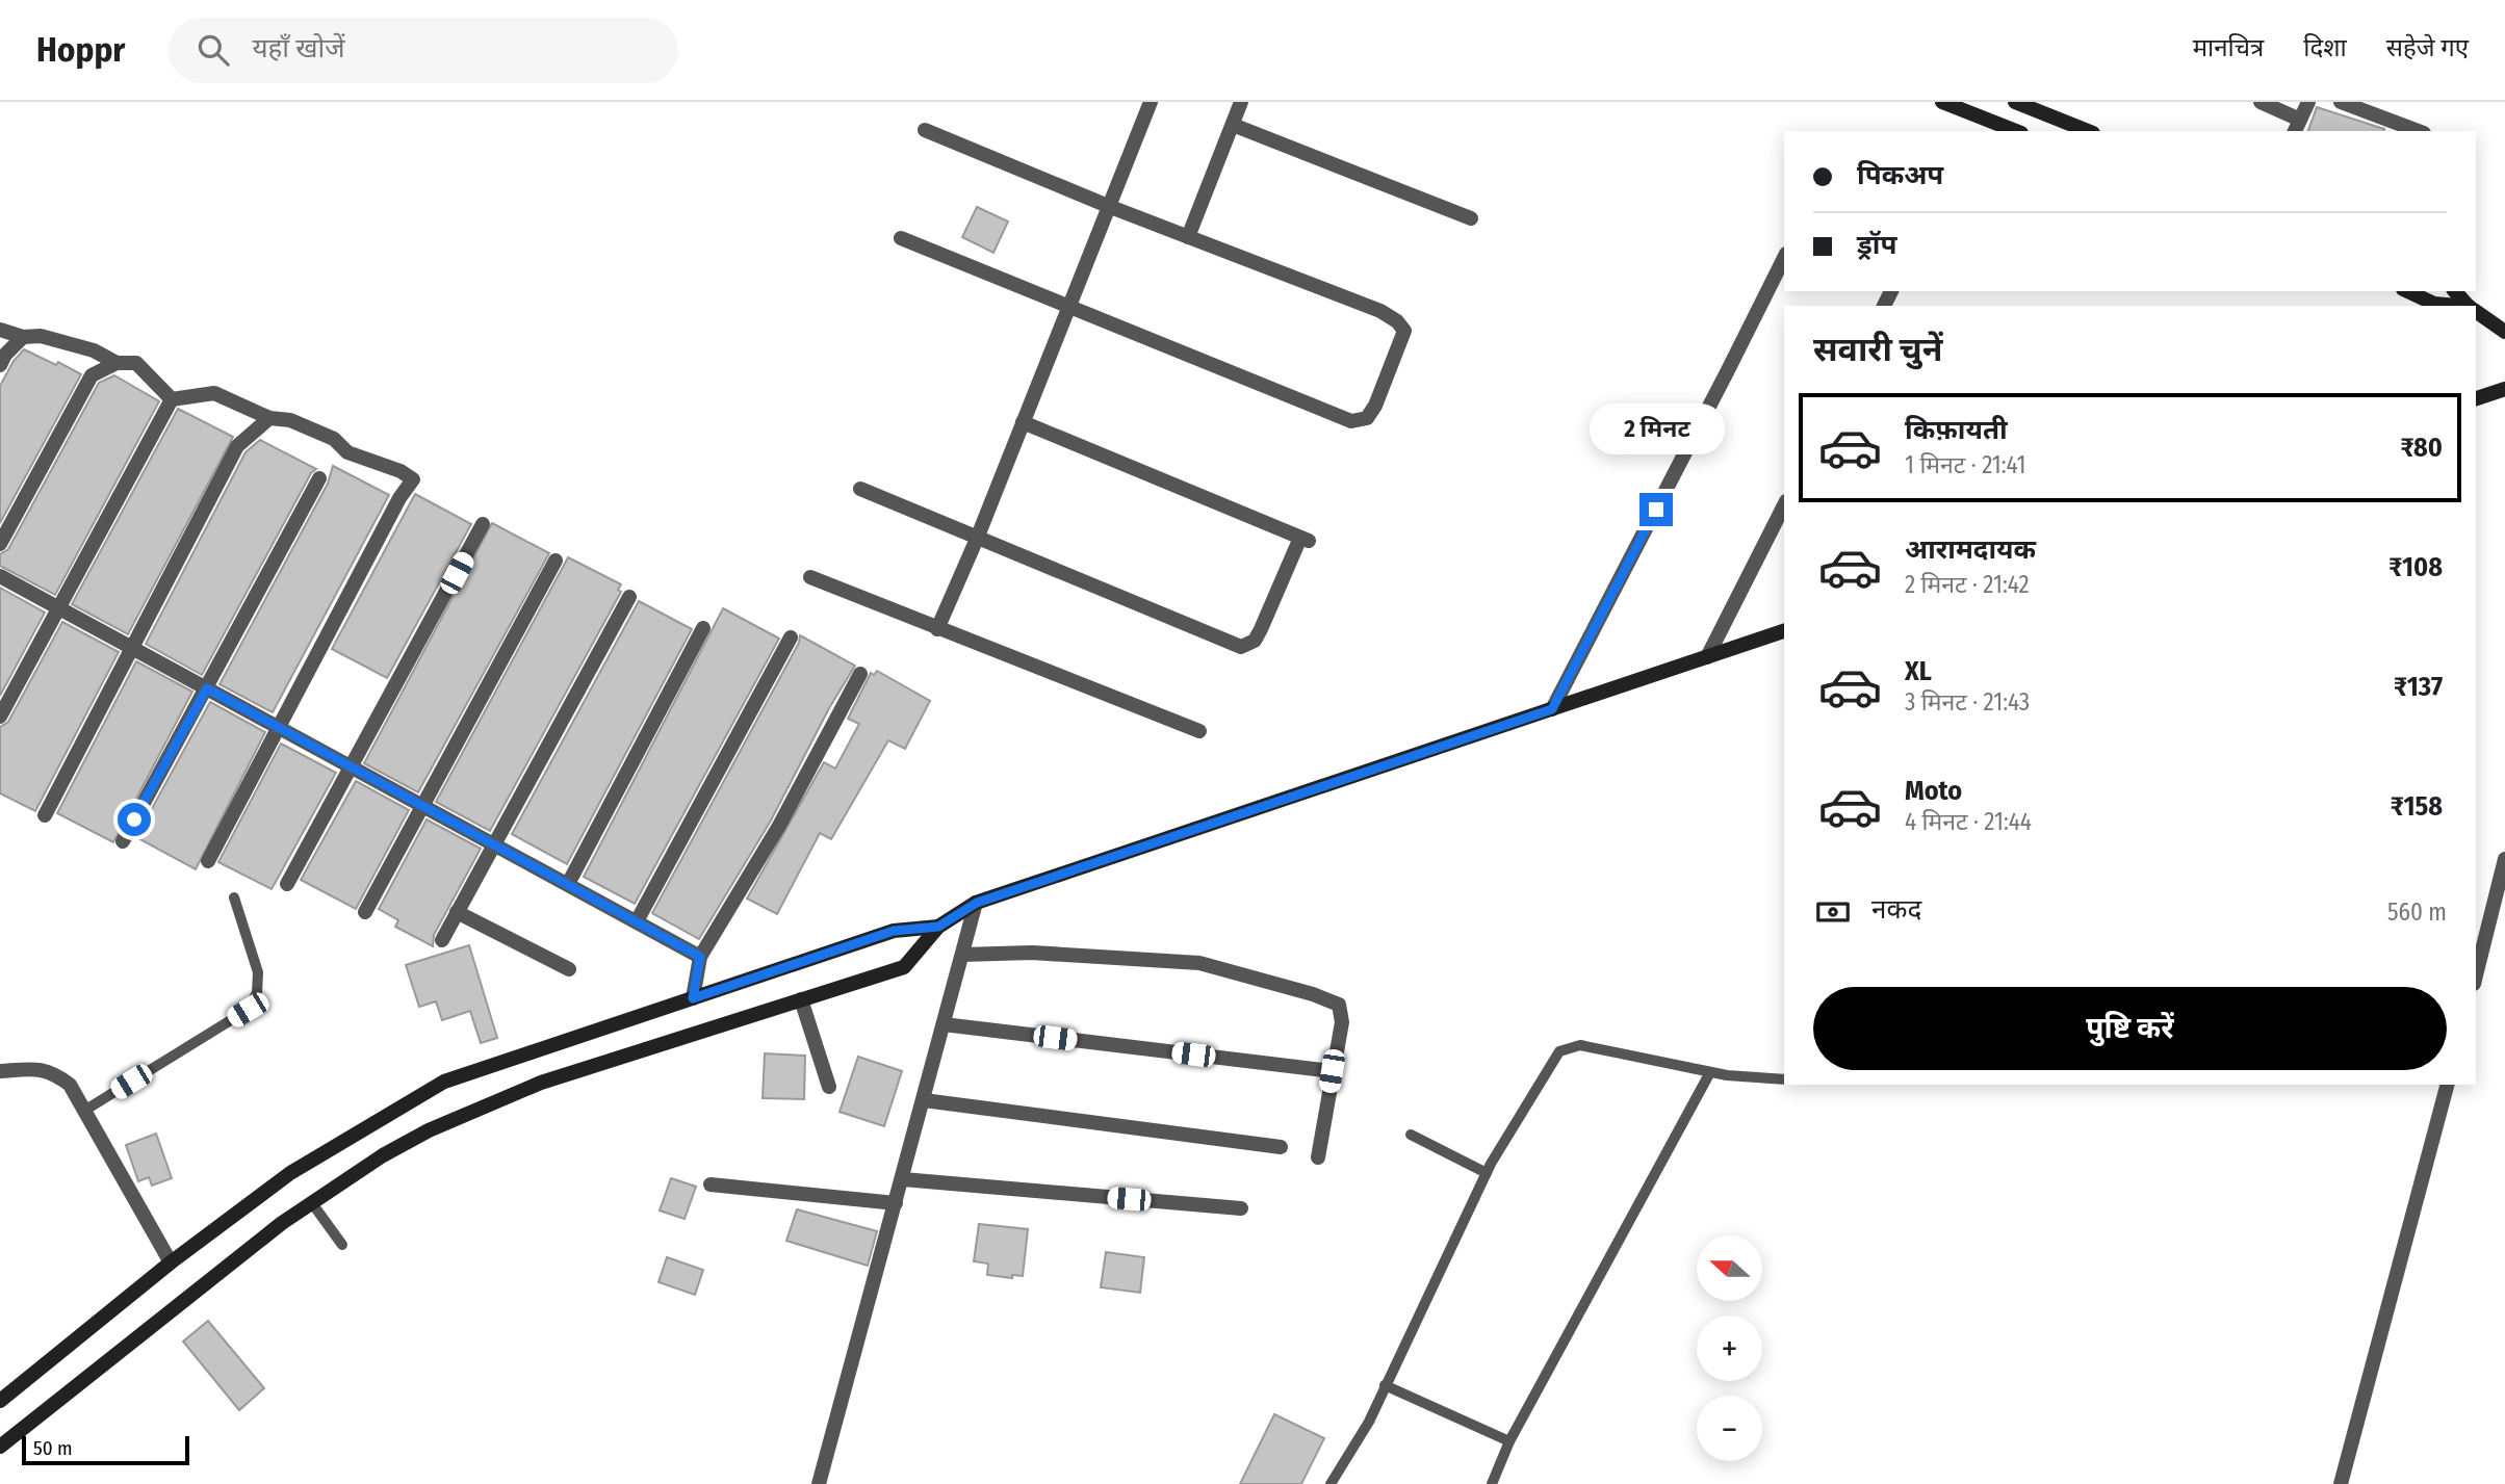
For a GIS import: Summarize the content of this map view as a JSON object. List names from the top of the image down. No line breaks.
{"scale_bar":"50 m","north":"left","page":{"header":"Hoppr","search":"यहाँ खोजें","nav":["मानचित्र","दिशा","सहेजे गए"],"banner":["पिकअप","ड्रॉप"],"heading":"सवारी चुनें","list":[{"name":"किफ़ायती","note":"1 मिनट · 21:41","value":"₹80"},{"name":"आरामदायक","note":"2 मिनट · 21:42","value":"₹108"},{"name":"XL","note":"3 मिनट · 21:43","value":"₹137"},{"name":"Moto","note":"4 मिनट · 21:44","value":"₹158"}],"bubble":"2 मिनट","pay":["नकद","560 m"],"buttons":"पुष्टि करें","map_buttons":["+","−"],"scale":"50 m"}}
